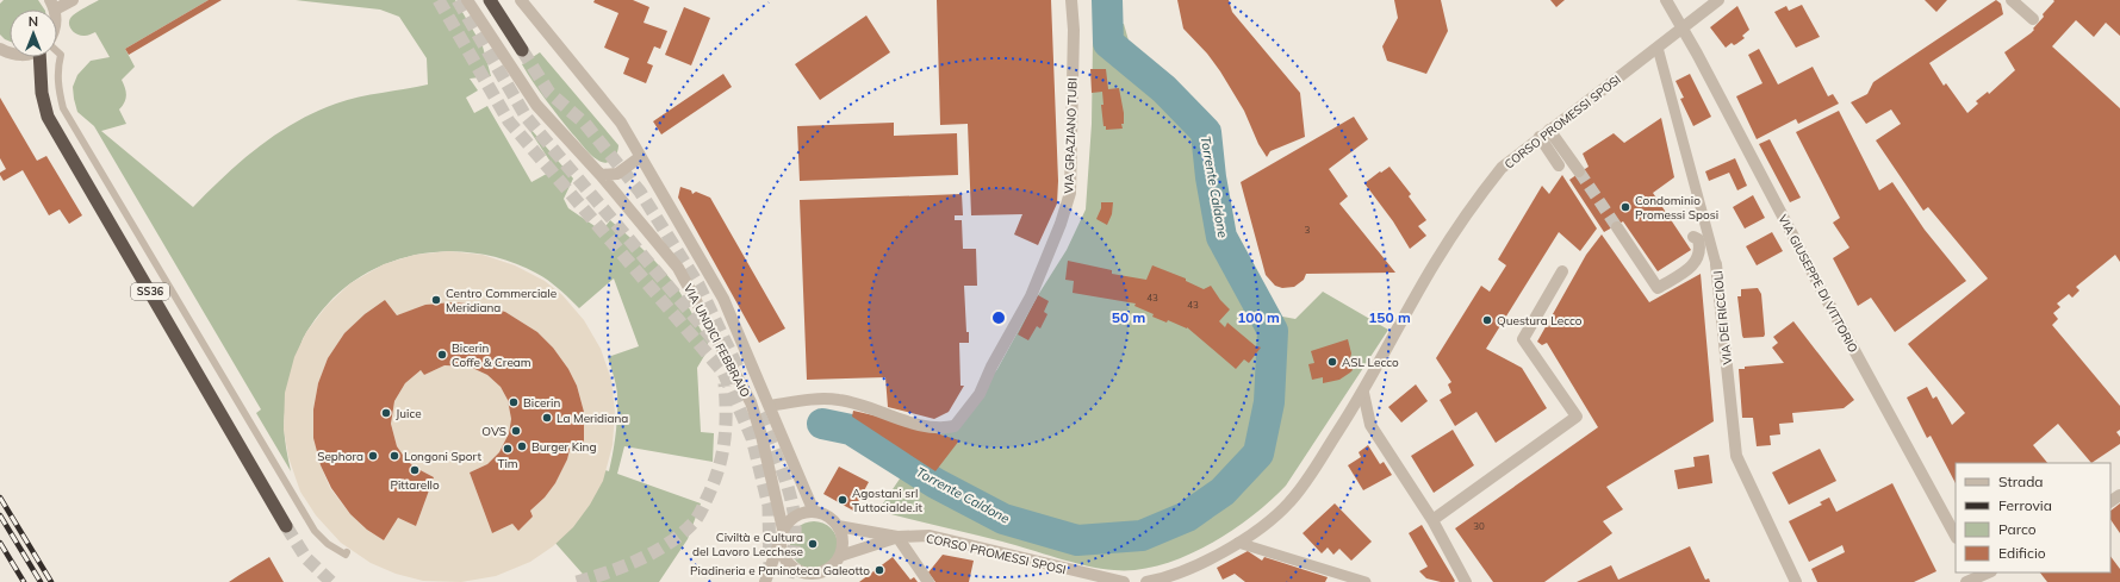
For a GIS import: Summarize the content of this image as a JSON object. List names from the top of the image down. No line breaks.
{"streets":{"highway":["SS36"],"street":["CORSO PROMESSI SPOSI","VIA GRAZIANO TUBI","VIA GIUSEPPE DI VITTORIO","VIA DEI RICCIOLI","VIA UNDICI FEBBRAIO"]},"crossings":[["CORSO PROMESSI SPOSI","VIA GIUSEPPE DI VITTORIO"],["CORSO PROMESSI SPOSI","VIA DEI RICCIOLI"],["CORSO PROMESSI SPOSI","VIA UNDICI FEBBRAIO"],["VIA GRAZIANO TUBI","VIA UNDICI FEBBRAIO"]],"water":["Torrente Caldone"],"places":["Condominio Promessi Sposi","Centro Commerciale Meridiana","Questura Lecco","Bicerin Coffe & Cream","ASL Lecco","Bicerin","Juice","La Meridiana","OVS","Burger King","Tim","Sephora","Longoni Sport","Pittarello","Agostani srl Tuttocialde.it","Civiltà e Cultura del Lavoro Lecchese","Piadineria e Paninoteca Galeotto"],"house_numbers":["3","43","43","30"],"legend":["Strada","Ferrovia","Parco","Edificio"],"north":"top","rings":["50 m","100 m","150 m"]}
